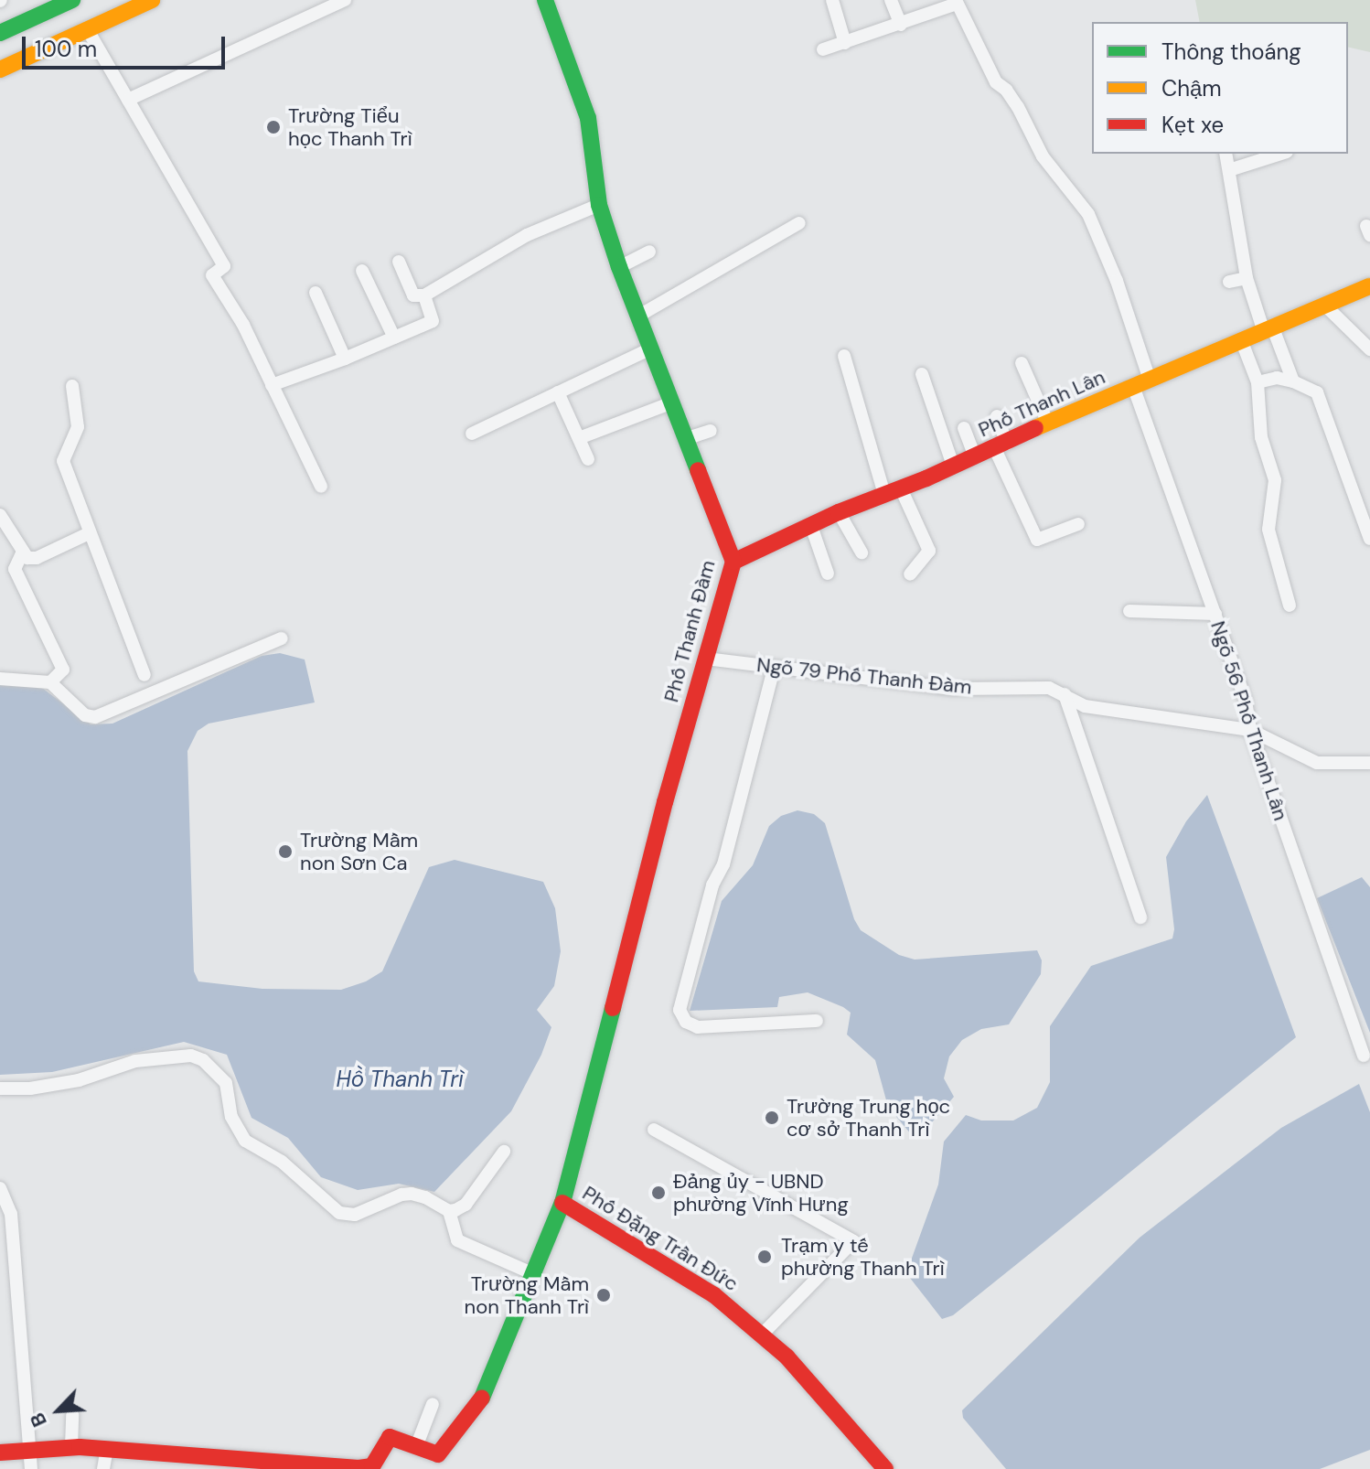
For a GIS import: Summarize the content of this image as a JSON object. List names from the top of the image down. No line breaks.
{"streets":{"street":["Phố Thanh Lân","Phố Thanh Đàm","Ngõ 79 Phố Thanh Đàm","Ngõ 56 Phố Thanh Lân","Phố Đặng Trần Đức"]},"crossings":[["Phố Thanh Lân","Phố Thanh Đàm"],["Phố Thanh Lân","Ngõ 56 Phố Thanh Lân"],["Phố Thanh Đàm","Ngõ 79 Phố Thanh Đàm"],["Phố Thanh Đàm","Phố Đặng Trần Đức"],["Ngõ 79 Phố Thanh Đàm","Ngõ 56 Phố Thanh Lân"]],"water":["Hồ Thanh Trì"],"places":["Trường Tiểu học Thanh Trì","Trường Mầm non Sơn Ca","Trường Trung học cơ sở Thanh Trì","Đảng ủy - UBND phường Vĩnh Hưng","Trạm y tế phường Thanh Trì","Trường Mầm non Thanh Trì"],"legend":["Thông thoáng","Chậm","Kẹt xe"],"scale_bar":"100 m","north":"bottom left"}
